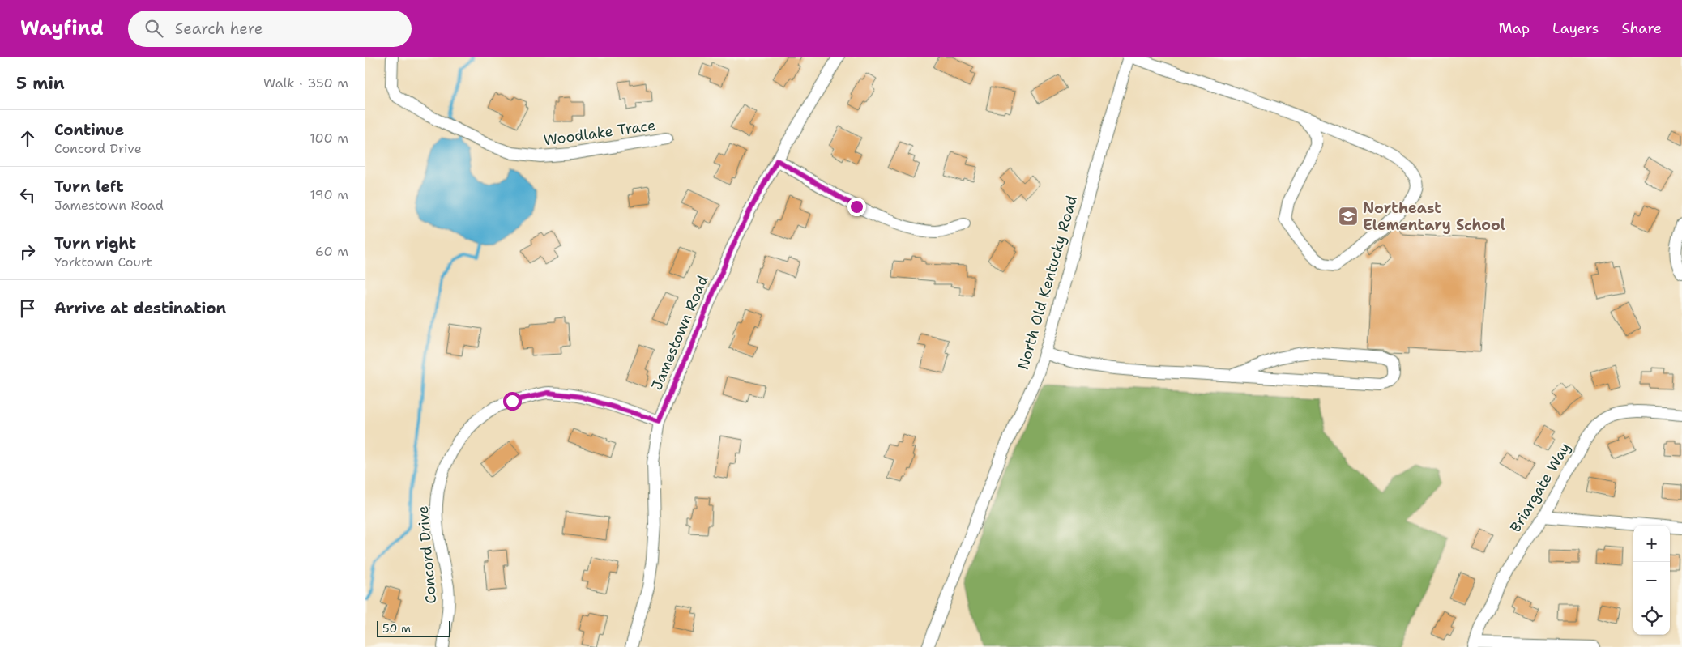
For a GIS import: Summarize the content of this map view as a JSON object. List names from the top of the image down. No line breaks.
{"streets":{"street":["Woodlake Trace","North Old Kentucky Road","Jamestown Road","Briargate Way","Concord Drive"]},"crossings":[["Jamestown Road","Concord Drive"]],"places":{"school or university":["Northeast Elementary School"]},"scale_bar":"50 m","page":{"header":"Wayfind","search":"Search here","nav":["Map","Layers","Share"],"heading":["5 min","Walk · 350 m"],"list":[["Continue","Concord Drive","100 m"],["Turn left","Jamestown Road","190 m"],["Turn right","Yorktown Court","60 m"],"Arrive at destination"],"map_buttons":["+","−"],"scale":"50 m"}}
